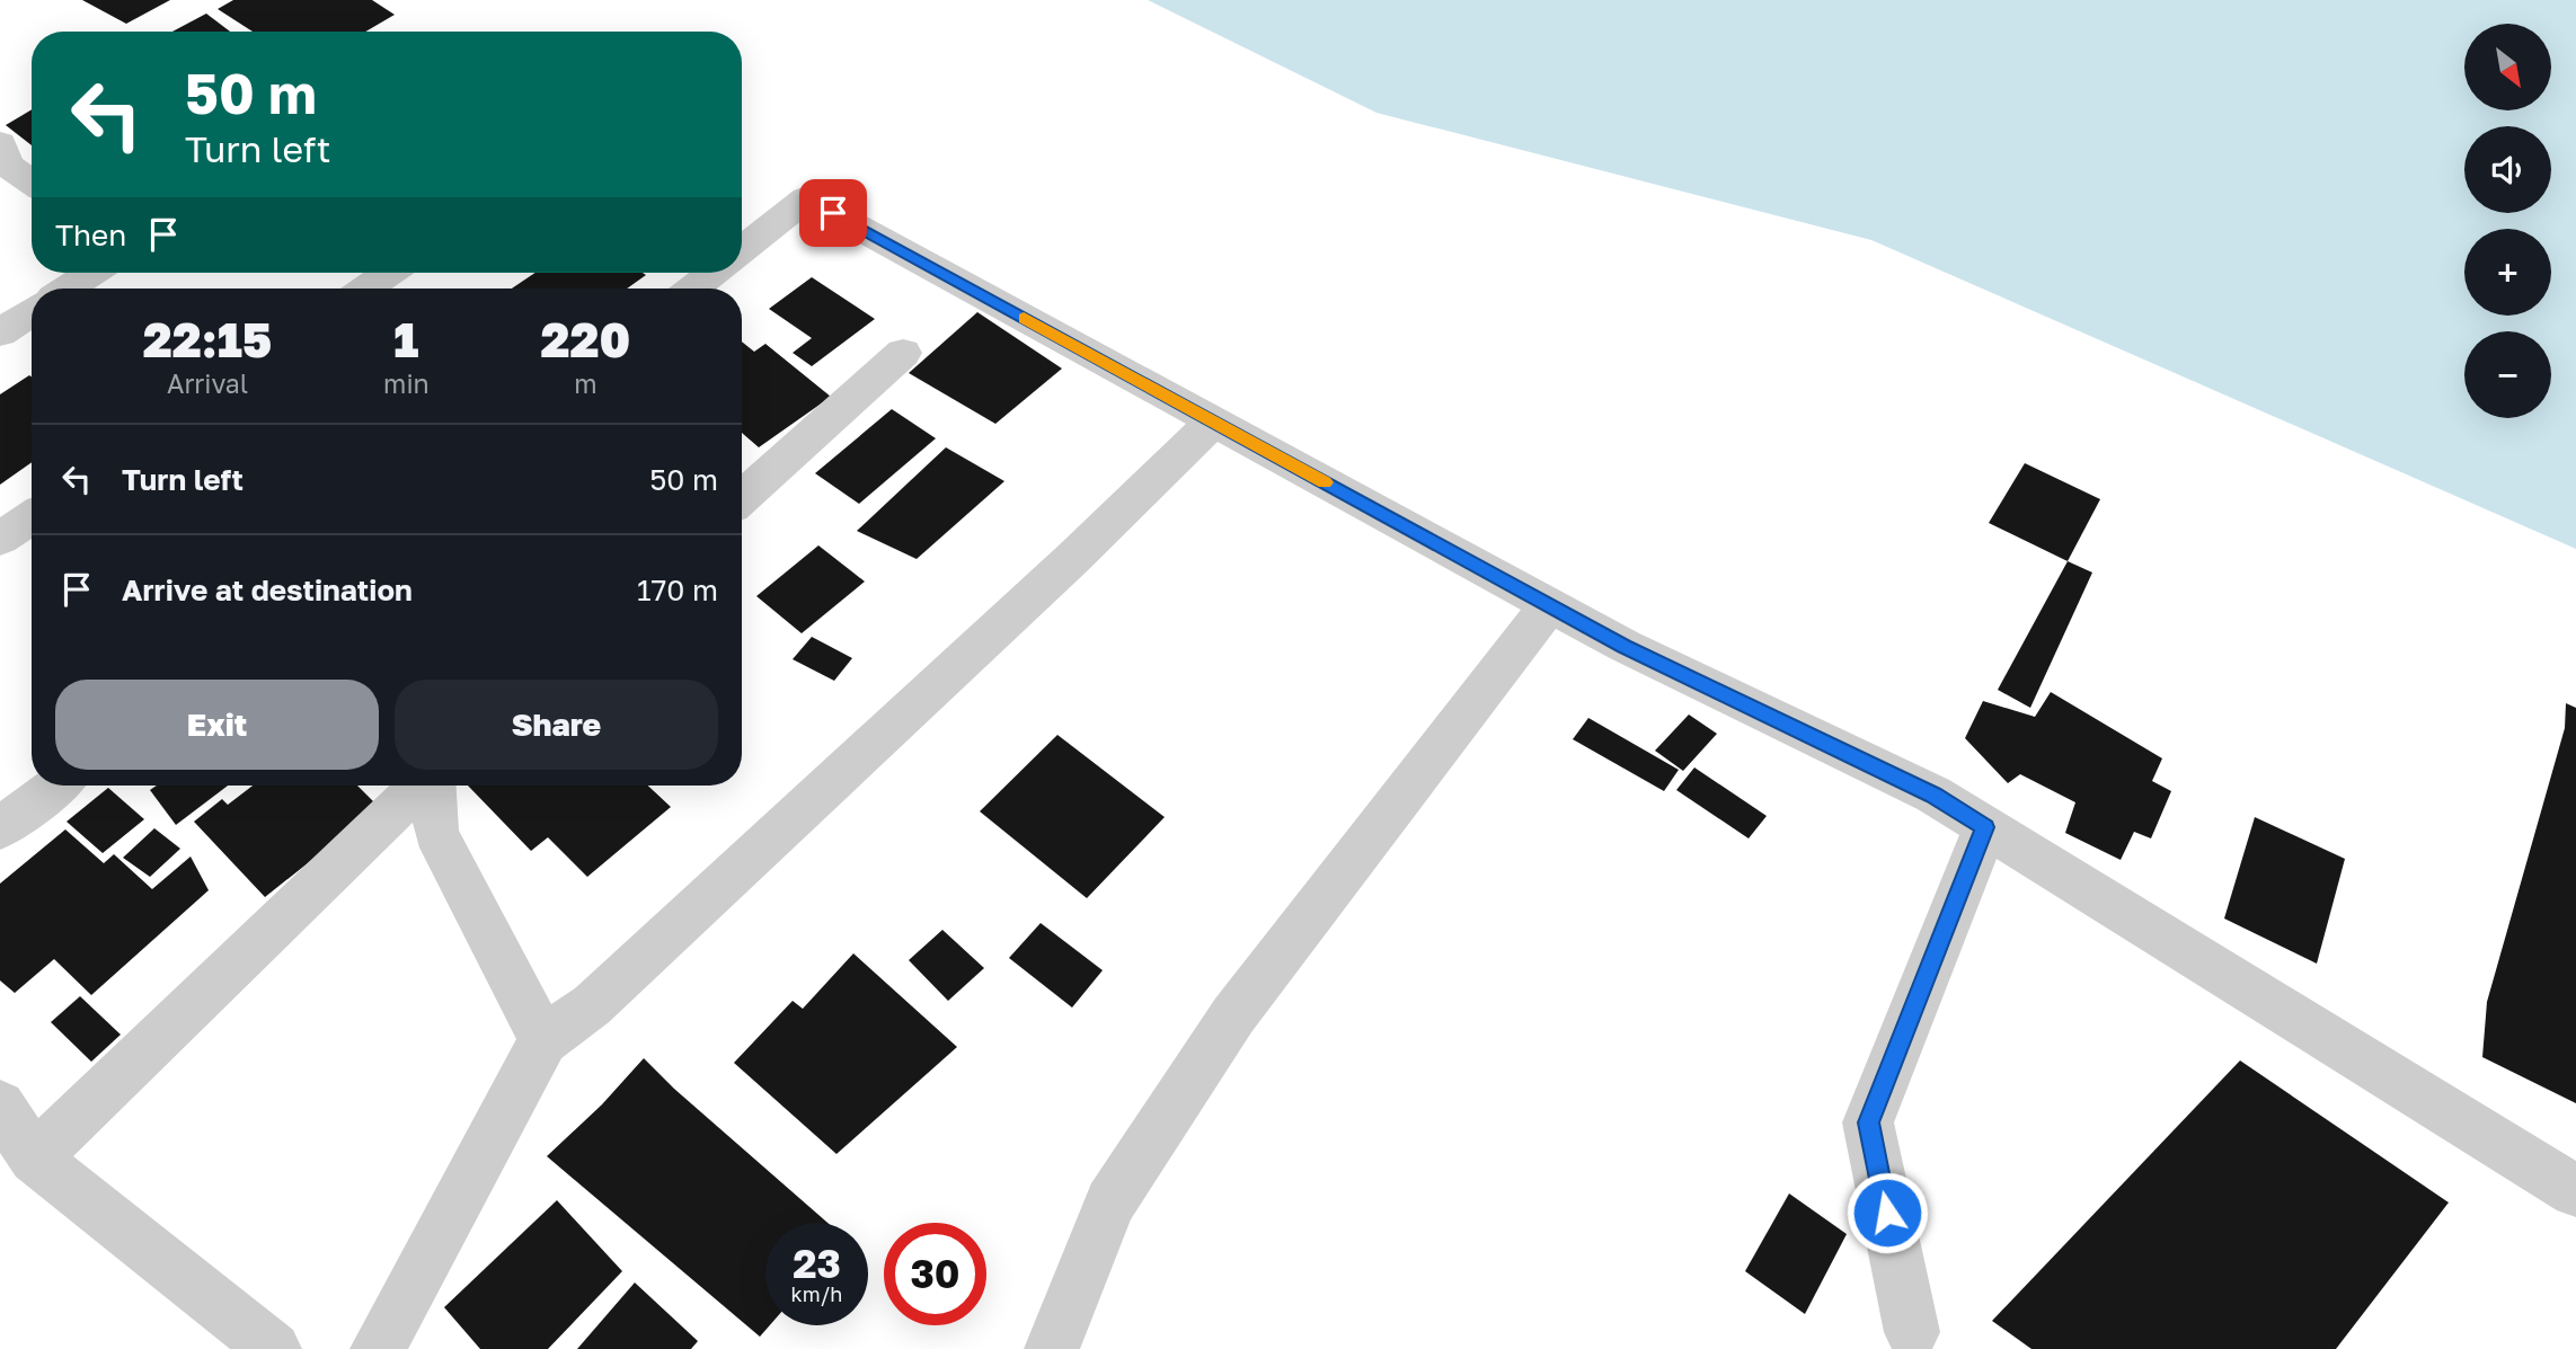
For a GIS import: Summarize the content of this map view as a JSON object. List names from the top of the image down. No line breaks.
{"north":"bottom right","page":{"map_buttons":["+","−"],"turn":["50 m","Turn left"],"then":"Then","eta":["22:15","Arrival","1","min","220","m"],"list":[{"name":"Turn left","value":"50 m"},{"name":"Arrive at destination","value":"170 m"}],"buttons":["Exit","Share"],"speed":"23 km/h","limit":"30"}}
